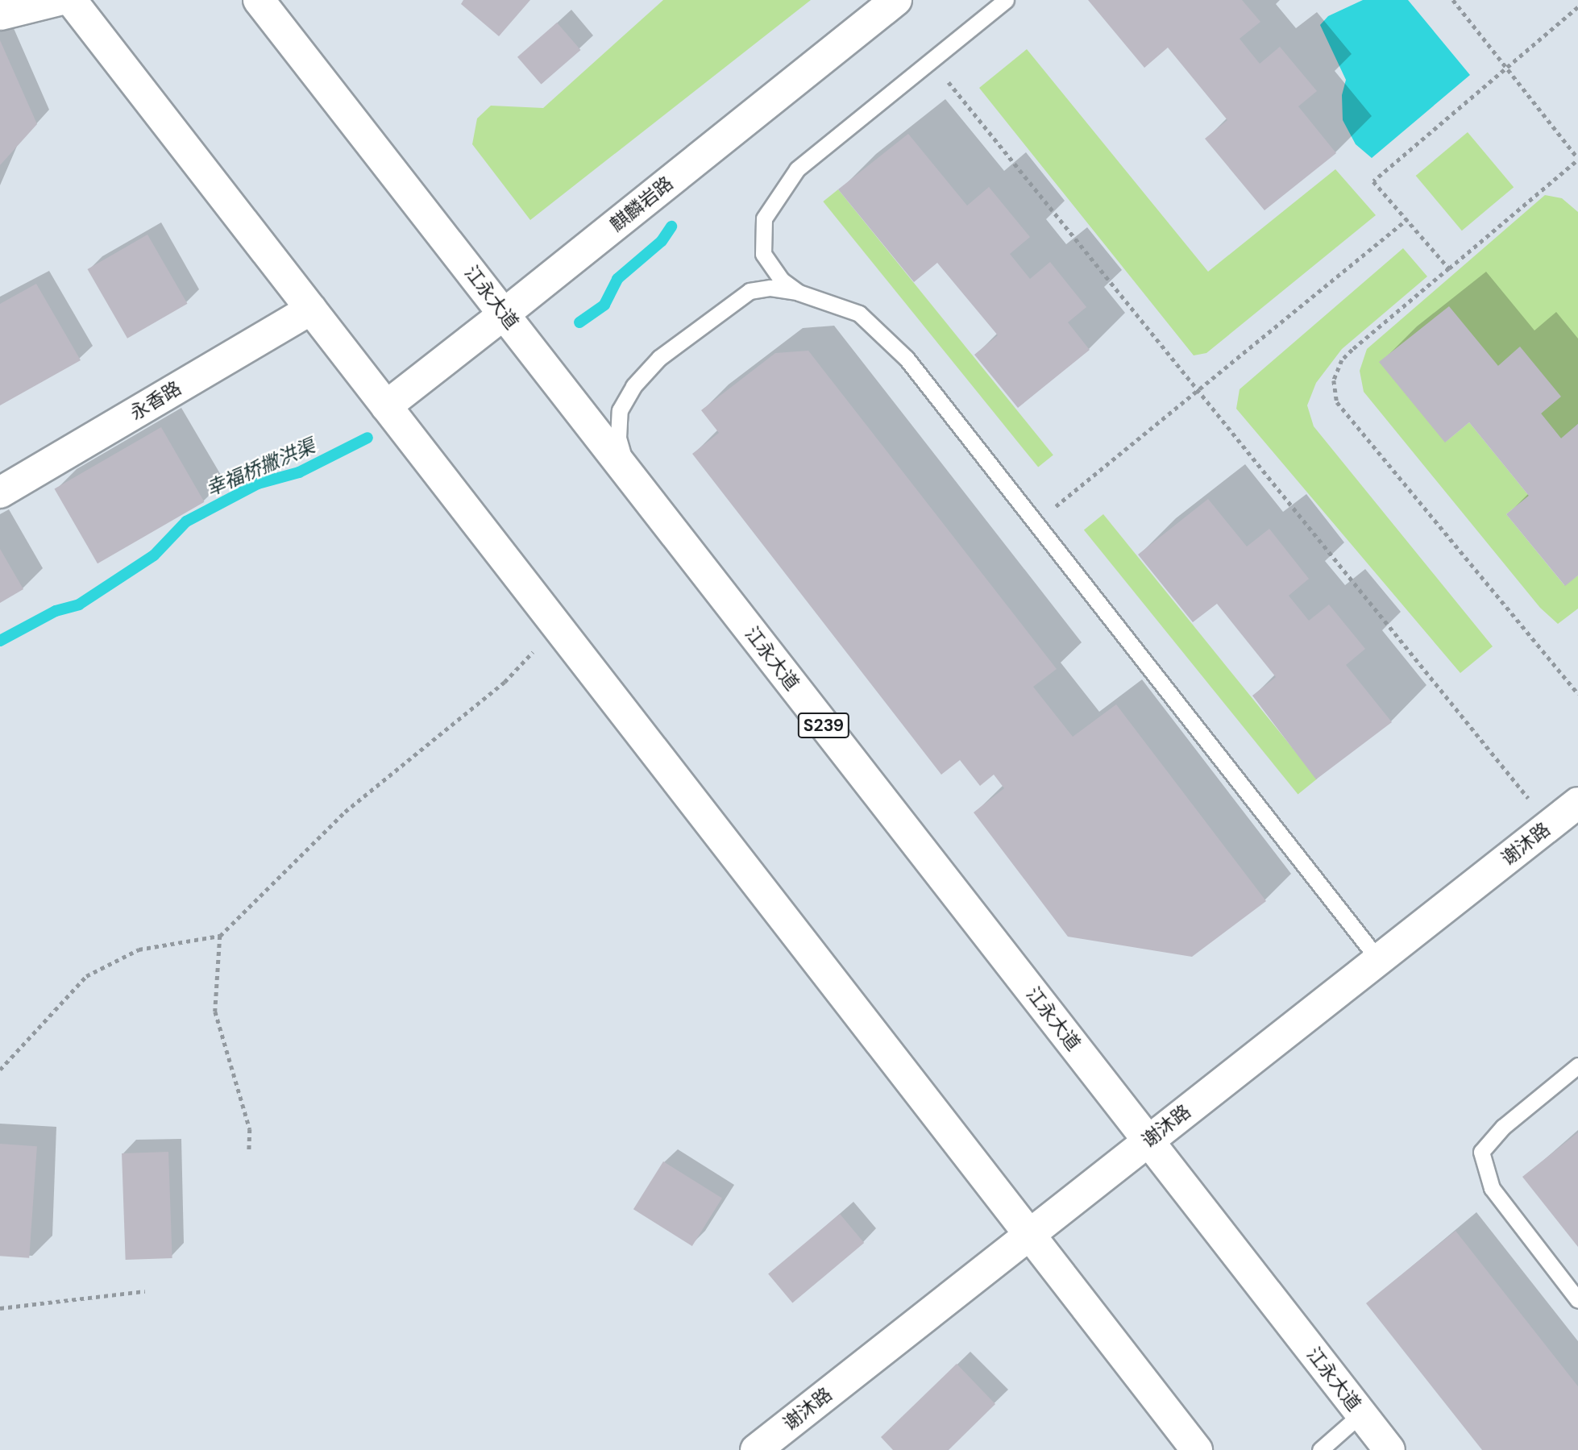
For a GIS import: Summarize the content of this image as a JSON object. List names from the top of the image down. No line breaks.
{"streets":{"main road":["麒麟岩路","江永大道","永香路","S239","谢沐路"]},"crossings":[["麒麟岩路","江永大道"],["江永大道","谢沐路"]],"water":["幸福桥撇洪渠"]}
